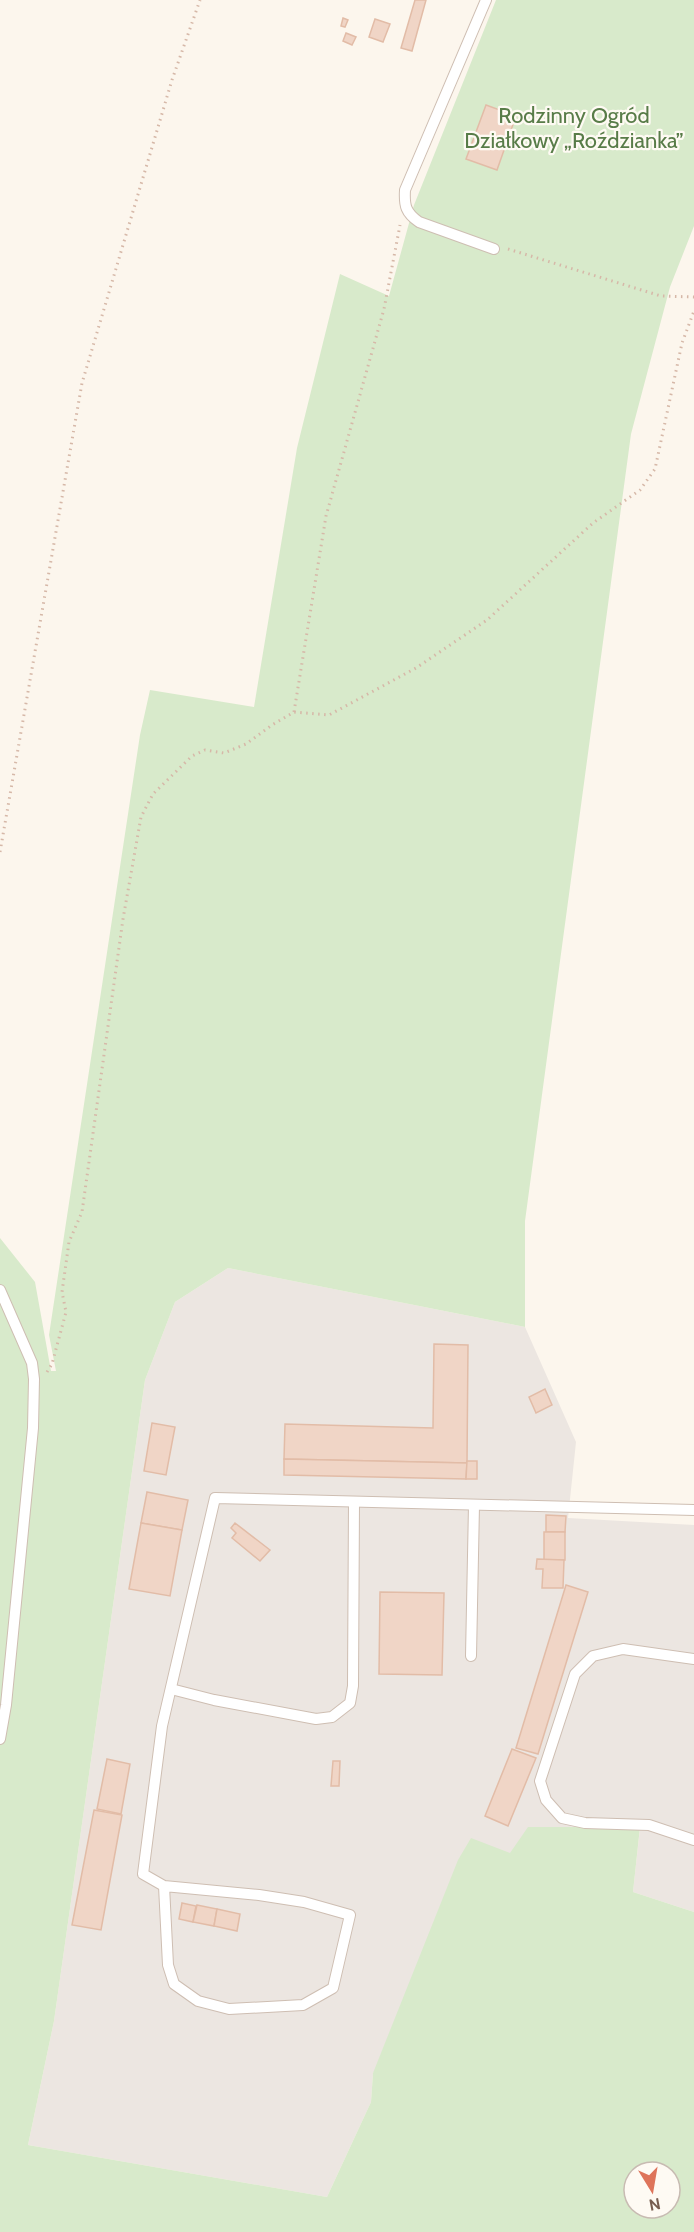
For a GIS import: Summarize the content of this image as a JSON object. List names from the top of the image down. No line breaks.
{"parks":["Rodzinny Ogród Działkowy „Roździanka”"],"north":"bottom"}
